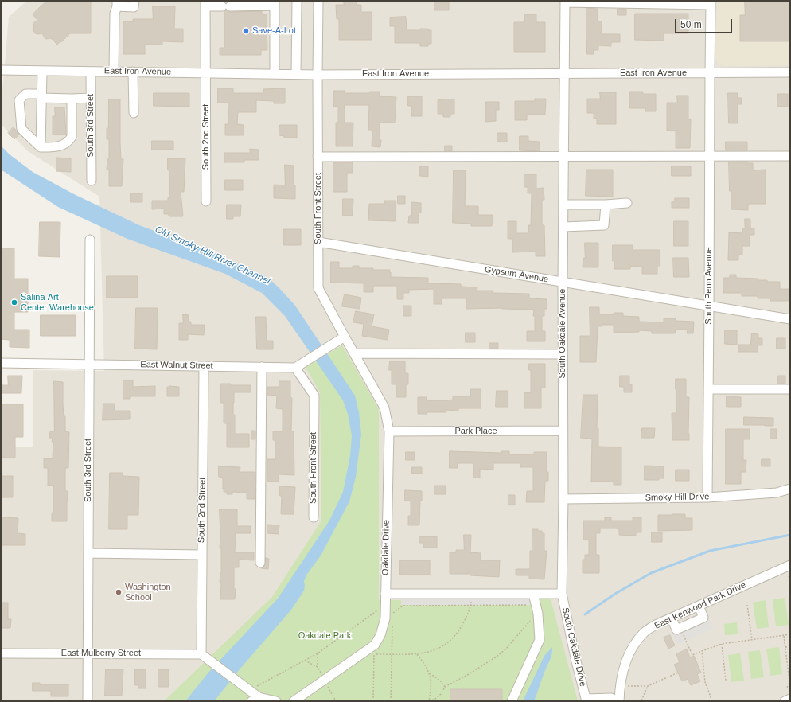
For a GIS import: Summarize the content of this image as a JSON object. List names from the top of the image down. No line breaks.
{"streets":{"street":["East Iron Avenue","South 3rd Street","South 2nd Street","South Front Street","Gypsum Avenue","South Penn Avenue","South Oakdale Avenue","East Walnut Street","Park Place","Smoky Hill Drive","Oakdale Drive","East Kenwood Park Drive","South Oakdale Drive","East Mulberry Street"]},"crossings":[["East Iron Avenue","South 3rd Street"],["East Iron Avenue","South 2nd Street"],["East Iron Avenue","South Front Street"],["East Iron Avenue","South Penn Avenue"],["East Iron Avenue","South Oakdale Avenue"],["South 3rd Street","East Walnut Street"],["South 3rd Street","East Mulberry Street"],["South 2nd Street","East Walnut Street"],["South 2nd Street","East Mulberry Street"],["South Front Street","Gypsum Avenue"],["South Front Street","East Walnut Street"],["South Front Street","Oakdale Drive"],["Gypsum Avenue","South Penn Avenue"],["Gypsum Avenue","South Oakdale Avenue"],["South Penn Avenue","Smoky Hill Drive"],["South Oakdale Avenue","Park Place"],["South Oakdale Avenue","Smoky Hill Drive"],["South Oakdale Avenue","South Oakdale Drive"],["Park Place","Oakdale Drive"]],"water":["Old Smoky Hill River Channel"],"parks":["Oakdale Park"],"places":["Save-A-Lot","Salina Art Center Warehouse","Washington School"],"scale_bar":"50 m"}
